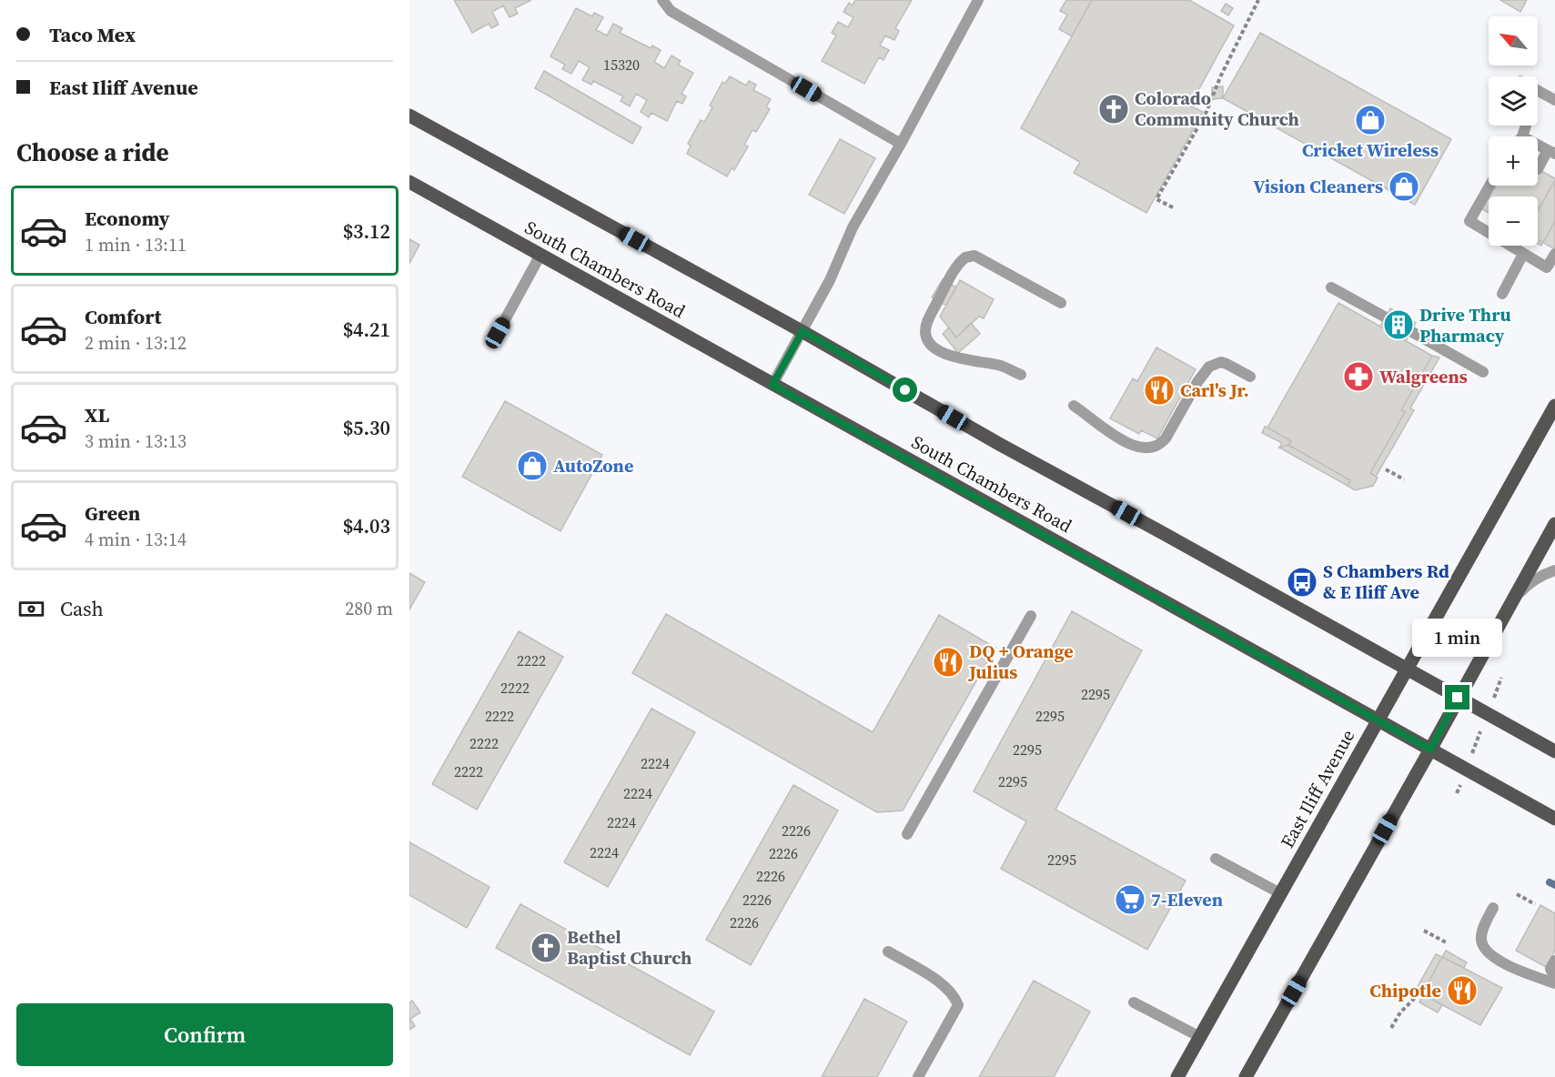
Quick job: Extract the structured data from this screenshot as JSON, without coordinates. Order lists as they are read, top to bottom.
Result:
{
  "streets": {
    "main road": ["South Chambers Road", "East Iliff Avenue"]
  },
  "crossings": [
    ["South Chambers Road", "East Iliff Avenue"]
  ],
  "places": {
    "church": ["Colorado Community Church", "Bethel Baptist Church"],
    "shop": ["Cricket Wireless", "Vision Cleaners", "AutoZone"],
    "building": ["Drive Thru Pharmacy"],
    "pharmacy": ["Walgreens"],
    "restaurant": ["Carl's Jr.", "DQ + Orange Julius", "Chipotle"],
    "bus stop": ["S Chambers Rd & E Iliff Ave"],
    "supermarket": ["7-Eleven"]
  },
  "house_numbers": [
    "15320",
    "2222",
    "2222",
    "2295",
    "2222",
    "2295",
    "2222",
    "2295",
    "2224",
    "2222",
    "2295",
    "2224",
    "2224",
    "2226",
    "2224",
    "2226",
    "2295",
    "2226",
    "2226",
    "2226"
  ],
  "north": "top left",
  "page": {
    "banner": ["Taco Mex", "East Iliff Avenue"],
    "map_buttons": ["+", "−"],
    "heading": "Choose a ride",
    "list": [
      {
        "name": "Economy",
        "note": "1 min · 13:11",
        "value": "$3.12"
      },
      {
        "name": "Comfort",
        "note": "2 min · 13:12",
        "value": "$4.21"
      },
      {
        "name": "XL",
        "note": "3 min · 13:13",
        "value": "$5.30"
      },
      {
        "name": "Green",
        "note": "4 min · 13:14",
        "value": "$4.03"
      }
    ],
    "pay": ["Cash", "280 m"],
    "bubble": "1 min",
    "buttons": "Confirm"
  }
}
